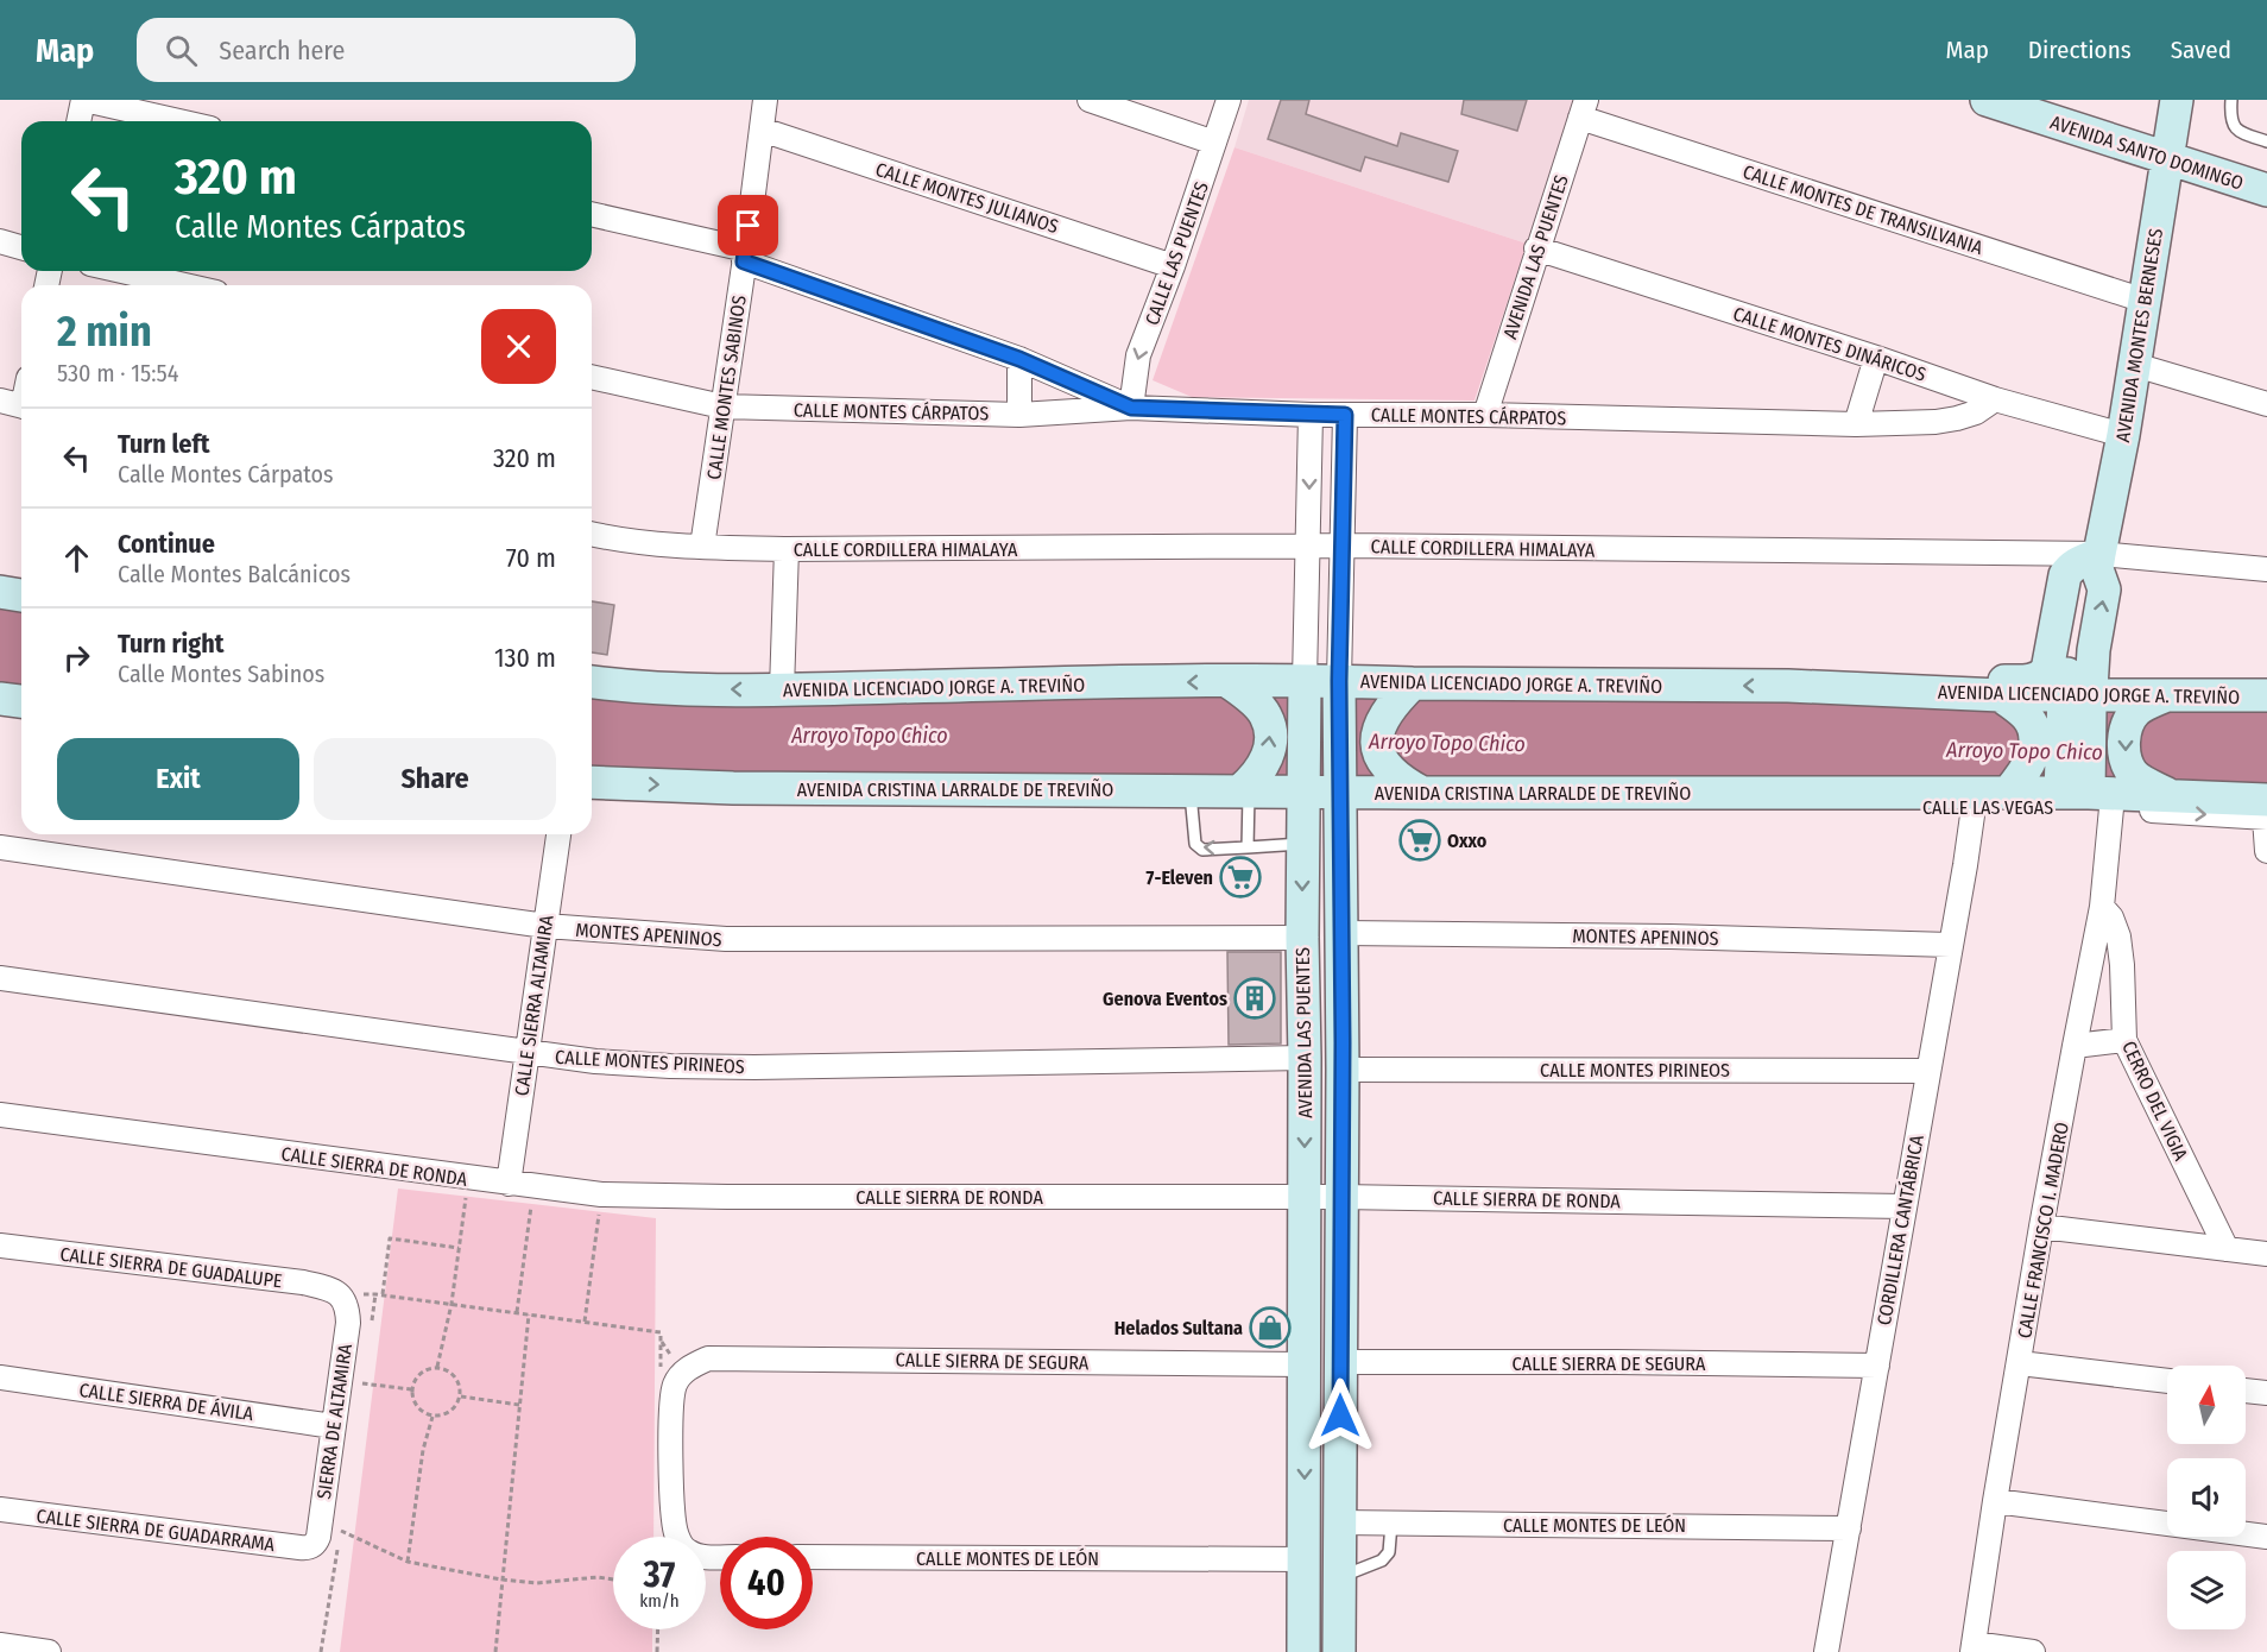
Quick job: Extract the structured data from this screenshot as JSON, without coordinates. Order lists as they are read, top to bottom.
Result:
{
  "streets": {
    "main road": [
      "AVENIDA SANTO DOMINGO",
      "AVENIDA LAS PUENTES",
      "AVENIDA MONTES BERNESES",
      "AVENIDA LICENCIADO JORGE A. TREVIÑO",
      "AVENIDA CRISTINA LARRALDE DE TREVIÑO"
    ],
    "street": [
      "CALLE MONTES JULIANOS",
      "CALLE MONTES DE TRANSILVANIA",
      "CALLE LAS PUENTES",
      "CALLE MONTES DINÁRICOS",
      "CALLE MONTES SABINOS",
      "CALLE MONTES CÁRPATOS",
      "CALLE CORDILLERA HIMALAYA",
      "CALLE LAS VEGAS",
      "MONTES APENINOS",
      "CALLE SIERRA ALTAMIRA",
      "CALLE MONTES PIRINEOS",
      "CERRO DEL VIGIA",
      "CALLE SIERRA DE RONDA",
      "CORDILLERA CANTÁBRICA",
      "CALLE FRANCISCO I. MADERO",
      "CALLE SIERRA DE GUADALUPE",
      "CALLE SIERRA DE SEGURA",
      "CALLE SIERRA DE ÁVILA",
      "SIERRA DE ALTAMIRA",
      "CALLE MONTES DE LEÓN",
      "CALLE SIERRA DE GUADARRAMA"
    ]
  },
  "crossings": [
    ["AVENIDA SANTO DOMINGO", "AVENIDA MONTES BERNESES"],
    ["CALLE MONTES JULIANOS", "CALLE LAS PUENTES"],
    ["CALLE MONTES JULIANOS", "CALLE MONTES SABINOS"],
    ["CALLE MONTES DE TRANSILVANIA", "AVENIDA LAS PUENTES"],
    ["CALLE MONTES DE TRANSILVANIA", "AVENIDA MONTES BERNESES"],
    ["CALLE LAS PUENTES", "CALLE MONTES CÁRPATOS"],
    ["AVENIDA LAS PUENTES", "CALLE MONTES DINÁRICOS"],
    ["AVENIDA LAS PUENTES", "CALLE MONTES CÁRPATOS"],
    ["AVENIDA LAS PUENTES", "CALLE CORDILLERA HIMALAYA"],
    ["AVENIDA LAS PUENTES", "AVENIDA LICENCIADO JORGE A. TREVIÑO"],
    ["AVENIDA LAS PUENTES", "AVENIDA CRISTINA LARRALDE DE TREVIÑO"],
    ["AVENIDA LAS PUENTES", "MONTES APENINOS"],
    ["AVENIDA LAS PUENTES", "CALLE MONTES PIRINEOS"],
    ["AVENIDA LAS PUENTES", "CALLE SIERRA DE RONDA"],
    ["AVENIDA LAS PUENTES", "CALLE SIERRA DE SEGURA"],
    ["AVENIDA LAS PUENTES", "CALLE MONTES DE LEÓN"],
    ["AVENIDA MONTES BERNESES", "CALLE MONTES DINÁRICOS"],
    ["AVENIDA MONTES BERNESES", "CALLE CORDILLERA HIMALAYA"],
    ["AVENIDA MONTES BERNESES", "AVENIDA LICENCIADO JORGE A. TREVIÑO"],
    ["AVENIDA MONTES BERNESES", "AVENIDA CRISTINA LARRALDE DE TREVIÑO"],
    ["AVENIDA MONTES BERNESES", "CALLE LAS VEGAS"],
    ["AVENIDA MONTES BERNESES", "CALLE FRANCISCO I. MADERO"],
    ["CALLE MONTES DINÁRICOS", "CALLE MONTES CÁRPATOS"],
    ["CALLE MONTES SABINOS", "CALLE MONTES CÁRPATOS"],
    ["CALLE MONTES SABINOS", "CALLE CORDILLERA HIMALAYA"],
    ["AVENIDA CRISTINA LARRALDE DE TREVIÑO", "CALLE LAS VEGAS"],
    ["AVENIDA CRISTINA LARRALDE DE TREVIÑO", "CALLE FRANCISCO I. MADERO"],
    ["CALLE LAS VEGAS", "CORDILLERA CANTÁBRICA"],
    ["CALLE LAS VEGAS", "CALLE FRANCISCO I. MADERO"],
    ["MONTES APENINOS", "CALLE SIERRA ALTAMIRA"],
    ["MONTES APENINOS", "CORDILLERA CANTÁBRICA"],
    ["CALLE SIERRA ALTAMIRA", "CALLE MONTES PIRINEOS"],
    ["CALLE SIERRA ALTAMIRA", "CALLE SIERRA DE RONDA"],
    ["CALLE MONTES PIRINEOS", "CORDILLERA CANTÁBRICA"],
    ["CERRO DEL VIGIA", "CALLE FRANCISCO I. MADERO"],
    ["CALLE SIERRA DE RONDA", "CORDILLERA CANTÁBRICA"],
    ["CORDILLERA CANTÁBRICA", "CALLE SIERRA DE SEGURA"],
    ["CORDILLERA CANTÁBRICA", "CALLE MONTES DE LEÓN"],
    ["CALLE SIERRA DE GUADALUPE", "SIERRA DE ALTAMIRA"],
    ["CALLE SIERRA DE ÁVILA", "SIERRA DE ALTAMIRA"],
    ["SIERRA DE ALTAMIRA", "CALLE SIERRA DE GUADARRAMA"]
  ],
  "one_way": ["CALLE LAS PUENTES", "AVENIDA LICENCIADO JORGE A. TREVIÑO", "AVENIDA CRISTINA LARRALDE DE TREVIÑO"],
  "water": ["Arroyo Topo Chico"],
  "places": {
    "supermarket": ["Oxxo", "7-Eleven"],
    "building": ["Genova Eventos"],
    "shop": ["Helados Sultana"]
  },
  "north": "top",
  "page": {
    "header": "Map",
    "search": "Search here",
    "nav": ["Map", "Directions", "Saved"],
    "turn": ["320 m", "Calle Montes Cárpatos"],
    "heading": ["2 min", "530 m · 15:54"],
    "list": [
      {
        "name": "Turn left",
        "note": "Calle Montes Cárpatos",
        "value": "320 m"
      },
      {
        "name": "Continue",
        "note": "Calle Montes Balcánicos",
        "value": "70 m"
      },
      {
        "name": "Turn right",
        "note": "Calle Montes Sabinos",
        "value": "130 m"
      }
    ],
    "buttons": ["Exit", "Share"],
    "speed": "37 km/h",
    "limit": "40"
  }
}
